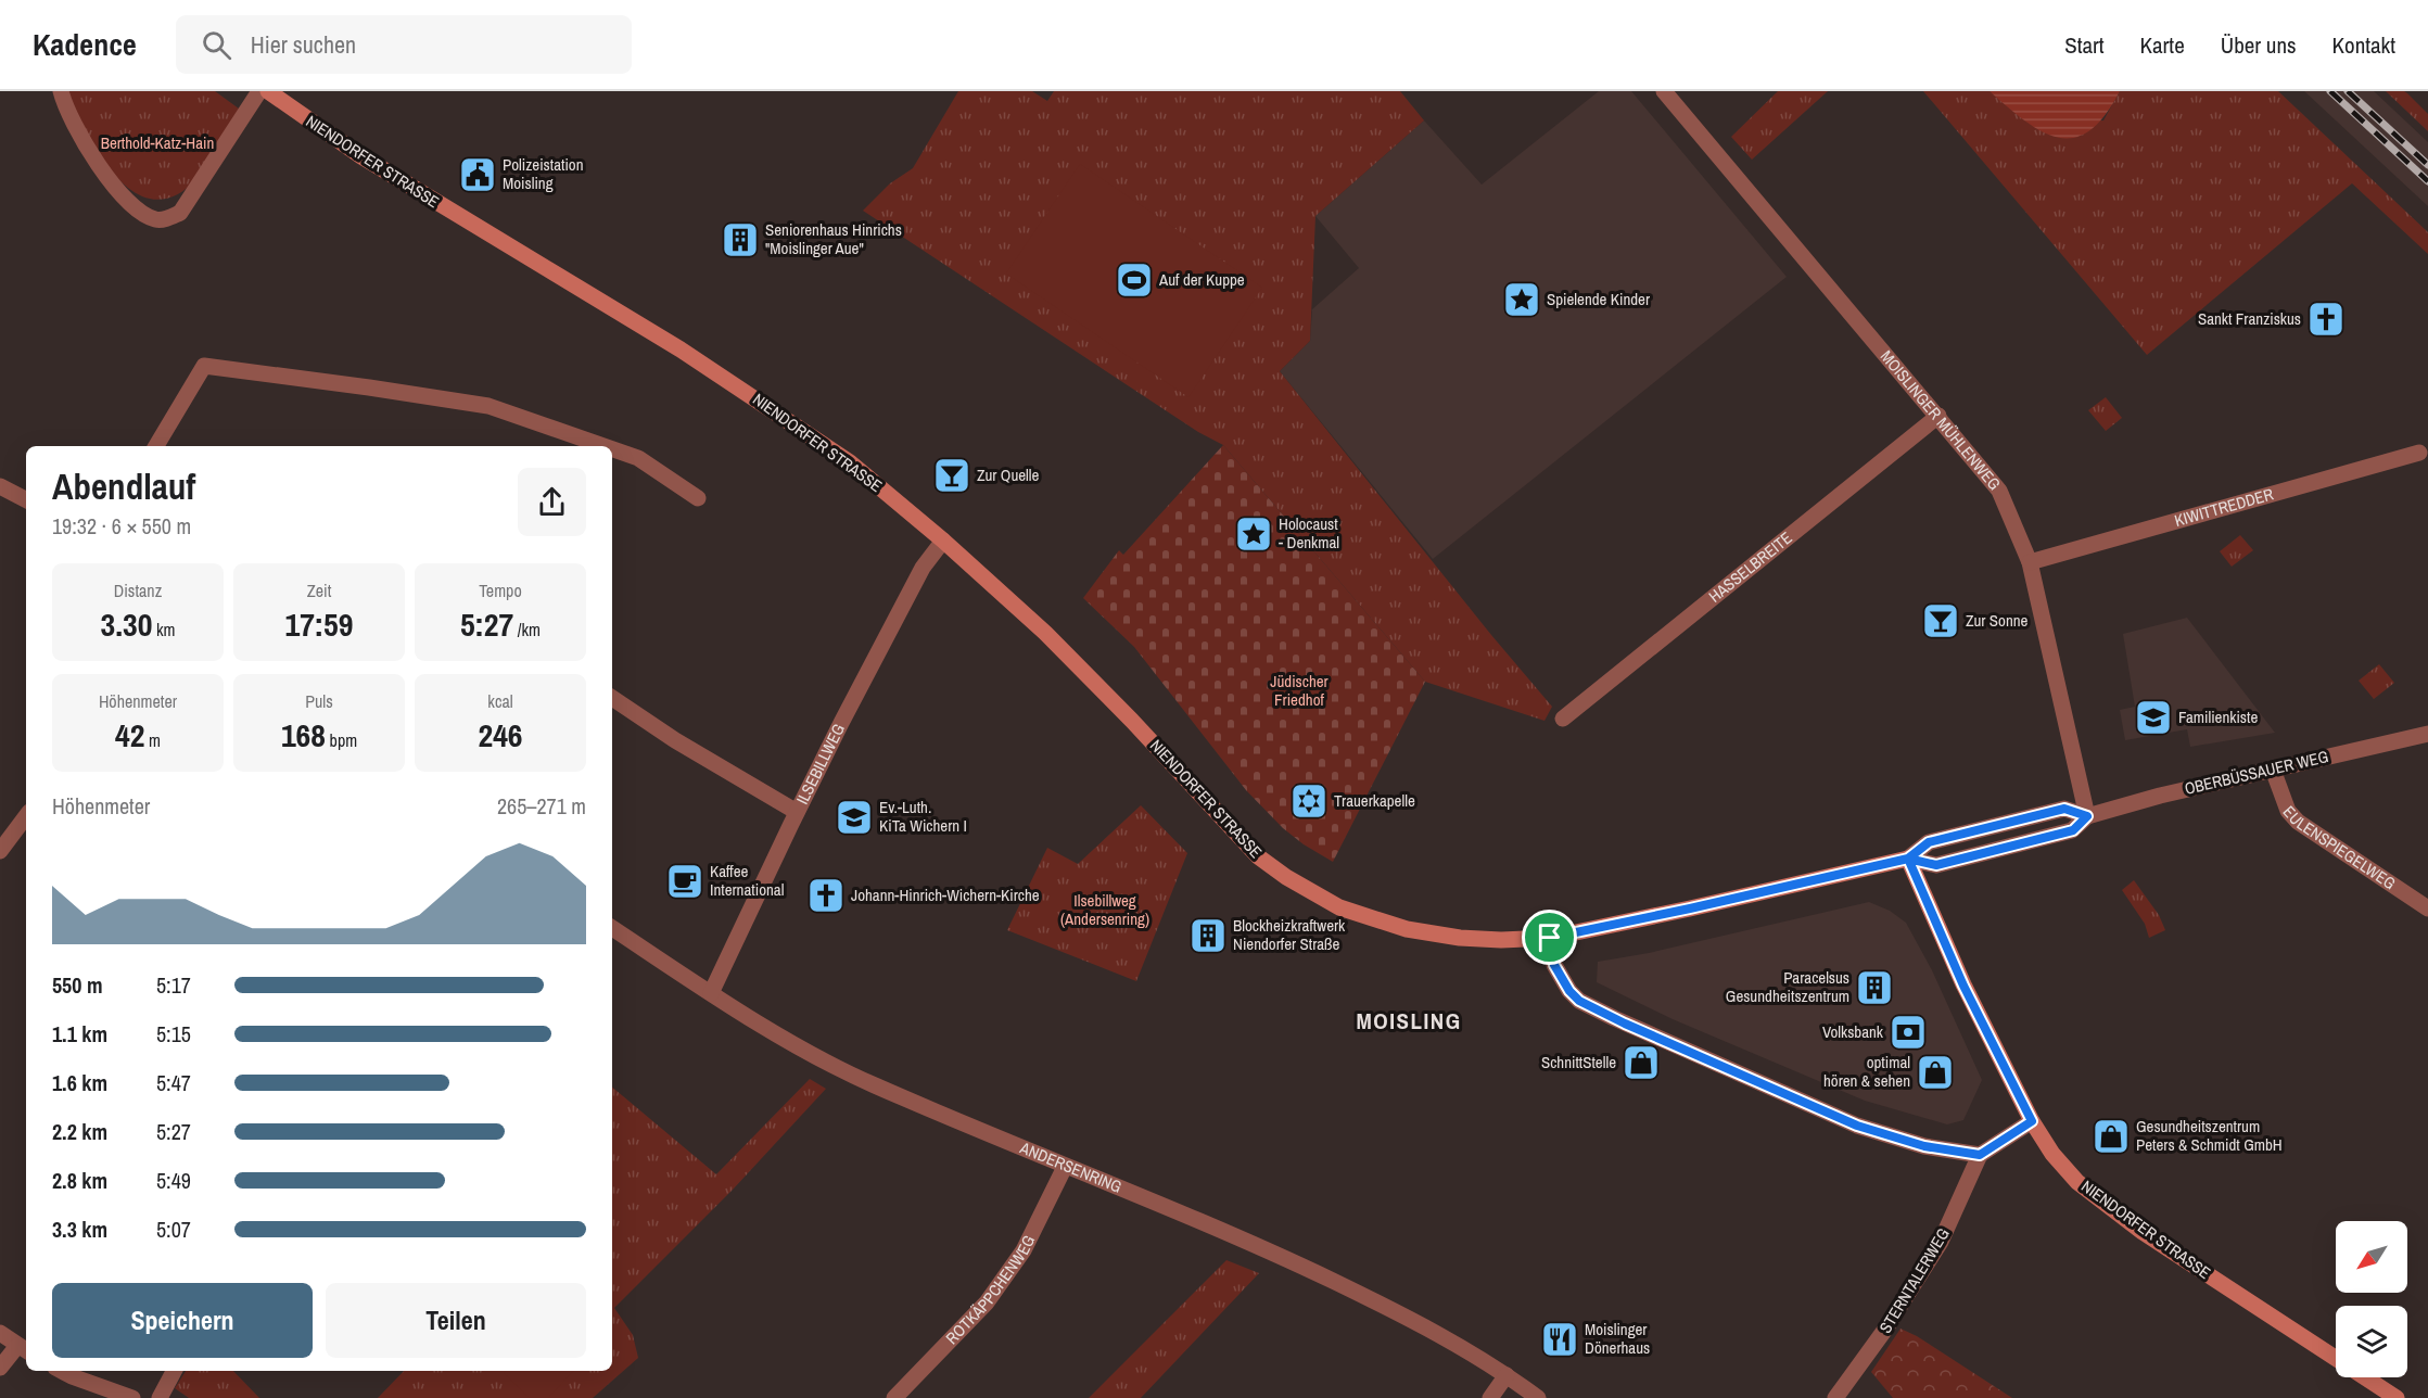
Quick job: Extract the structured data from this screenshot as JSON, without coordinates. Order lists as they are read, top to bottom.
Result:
{
  "streets": {
    "main road": ["NIENDORFER STRASSE", "OBERBÜSSAUER WEG"],
    "street": [
      "MOISLINGER MÜHLENWEG",
      "KIWITTREDDER",
      "HASSELBREITE",
      "ILSEBILLWEG",
      "EULENSPIEGELWEG",
      "ANDERSENRING",
      "STERNTALERWEG",
      "ROTKÄPPCHENWEG"
    ]
  },
  "crossings": [
    ["NIENDORFER STRASSE", "ILSEBILLWEG"],
    ["NIENDORFER STRASSE", "OBERBÜSSAUER WEG"],
    ["MOISLINGER MÜHLENWEG", "KIWITTREDDER"],
    ["MOISLINGER MÜHLENWEG", "HASSELBREITE"],
    ["MOISLINGER MÜHLENWEG", "OBERBÜSSAUER WEG"],
    ["ILSEBILLWEG", "ANDERSENRING"],
    ["OBERBÜSSAUER WEG", "EULENSPIEGELWEG"],
    ["ANDERSENRING", "ROTKÄPPCHENWEG"]
  ],
  "districts": ["MOISLING"],
  "parks": ["Berthold-Katz-Hain", "Jüdischer Friedhof", "Ilsebillweg (Andersenring)"],
  "places": {
    "public building": ["Polizeistation Moisling"],
    "building": ["Seniorenhaus Hinrichs \"Moislinger Aue\"", "Blockheizkraftwerk Niendorfer Straße", "Paracelsus Gesundheitszentrum"],
    "sports": ["Auf der Kuppe"],
    "place": ["Spielende Kinder", "Holocaust - Denkmal"],
    "church": ["Sankt Franziskus", "Johann-Hinrich-Wichern-Kirche"],
    "bar": ["Zur Quelle", "Zur Sonne"],
    "school or university": ["Familienkiste", "Ev.-Luth. KiTa Wichern I"],
    "synagogue": ["Trauerkapelle"],
    "cafe": ["Kaffee International"],
    "bank": ["Volksbank"],
    "shop": ["SchnittStelle", "optimal hören & sehen", "Gesundheitszentrum Peters & Schmidt GmbH"],
    "restaurant": ["Moislinger Dönerhaus"]
  },
  "north": "bottom left",
  "page": {
    "header": "Kadence",
    "search": "Hier suchen",
    "nav": [
      "Start",
      "Karte",
      "Über uns",
      "Kontakt"
    ],
    "heading": ["Abendlauf", "19:32 · 6 × 550 m"],
    "stats": [
      ["Distanz", "3.30 km"],
      ["Zeit", "17:59"],
      ["Tempo", "5:27 /km"],
      ["Höhenmeter", "42 m"],
      ["Puls", "168 bpm"],
      ["kcal", "246"]
    ],
    "chart": ["Höhenmeter", "265–271 m"],
    "list": [
      {
        "name": "550 m",
        "note": "5:17"
      },
      {
        "name": "1.1 km",
        "note": "5:15"
      },
      {
        "name": "1.6 km",
        "note": "5:47"
      },
      {
        "name": "2.2 km",
        "note": "5:27"
      },
      {
        "name": "2.8 km",
        "note": "5:49"
      },
      {
        "name": "3.3 km",
        "note": "5:07"
      }
    ],
    "buttons": ["Speichern", "Teilen"]
  }
}
